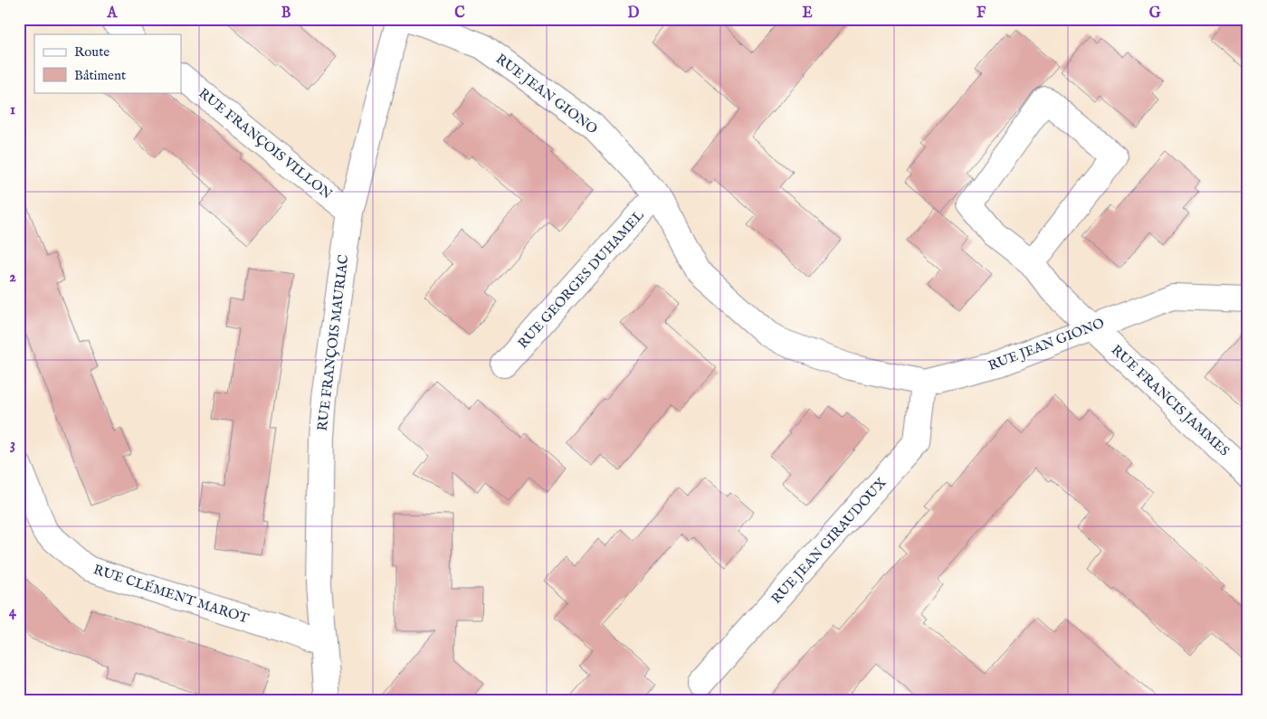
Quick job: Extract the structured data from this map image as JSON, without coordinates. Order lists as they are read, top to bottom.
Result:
{
  "streets": {
    "street": [
      "RUE JEAN GIONO",
      "RUE FRANÇOIS VILLON",
      "RUE GEORGES DUHAMEL",
      "RUE FRANÇOIS MAURIAC",
      "RUE FRANCIS JAMMES",
      "RUE JEAN GIRAUDOUX",
      "RUE CLÉMENT MAROT"
    ]
  },
  "crossings": [
    ["RUE JEAN GIONO", "RUE GEORGES DUHAMEL"],
    ["RUE JEAN GIONO", "RUE FRANCIS JAMMES"],
    ["RUE JEAN GIONO", "RUE JEAN GIRAUDOUX"],
    ["RUE FRANÇOIS VILLON", "RUE FRANÇOIS MAURIAC"],
    ["RUE FRANÇOIS MAURIAC", "RUE CLÉMENT MAROT"]
  ],
  "legend": ["Route", "Bâtiment"],
  "grid": {
    "columns": [
      "A",
      "B",
      "C",
      "D",
      "E",
      "F",
      "G"
    ],
    "rows": [
      "1",
      "2",
      "3",
      "4"
    ]
  }
}
